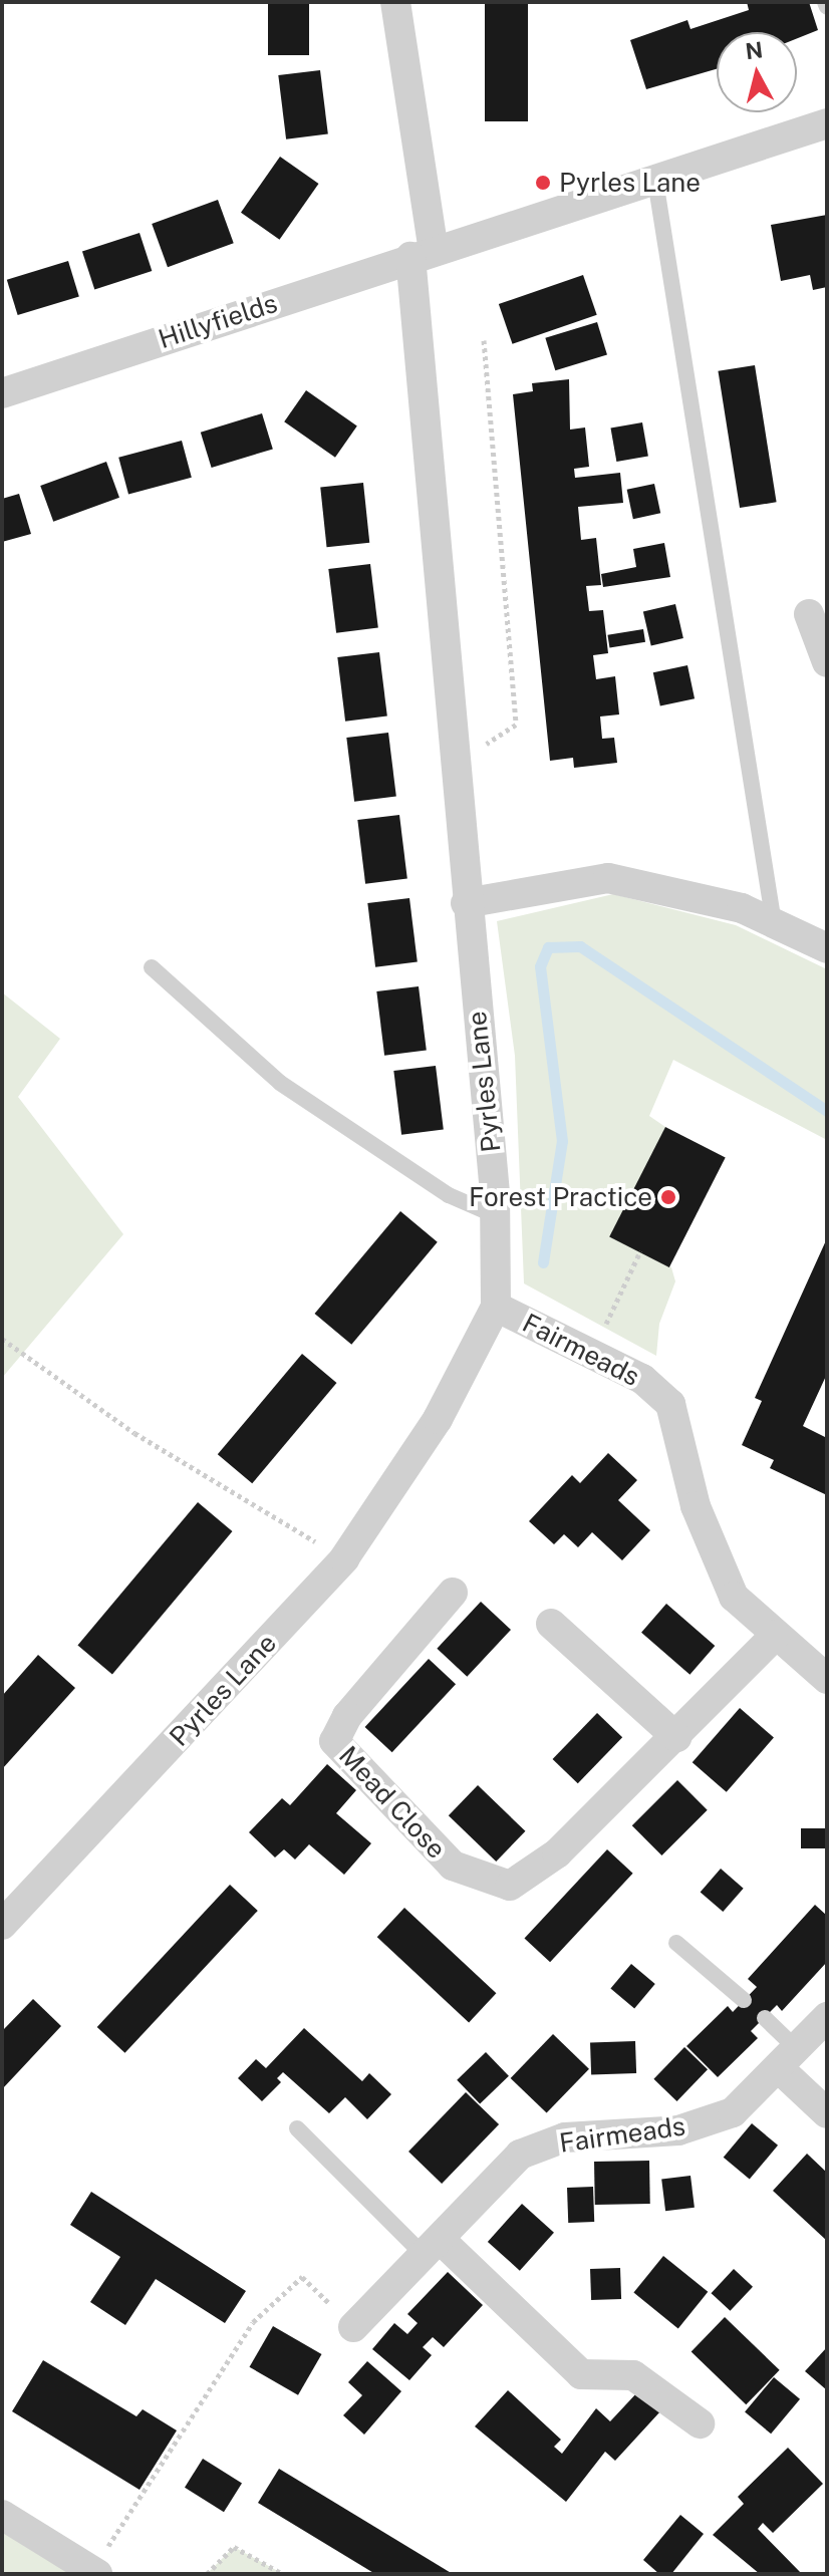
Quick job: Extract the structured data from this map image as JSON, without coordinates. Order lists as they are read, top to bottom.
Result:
{
  "streets": {
    "street": [
      "Hillyfields",
      "Pyrles Lane",
      "Fairmeads",
      "Mead Close"
    ]
  },
  "crossings": [
    ["Hillyfields", "Pyrles Lane"],
    ["Pyrles Lane", "Fairmeads"],
    ["Fairmeads", "Mead Close"]
  ],
  "places": ["Pyrles Lane", "Forest Practice"],
  "north": "top"
}
